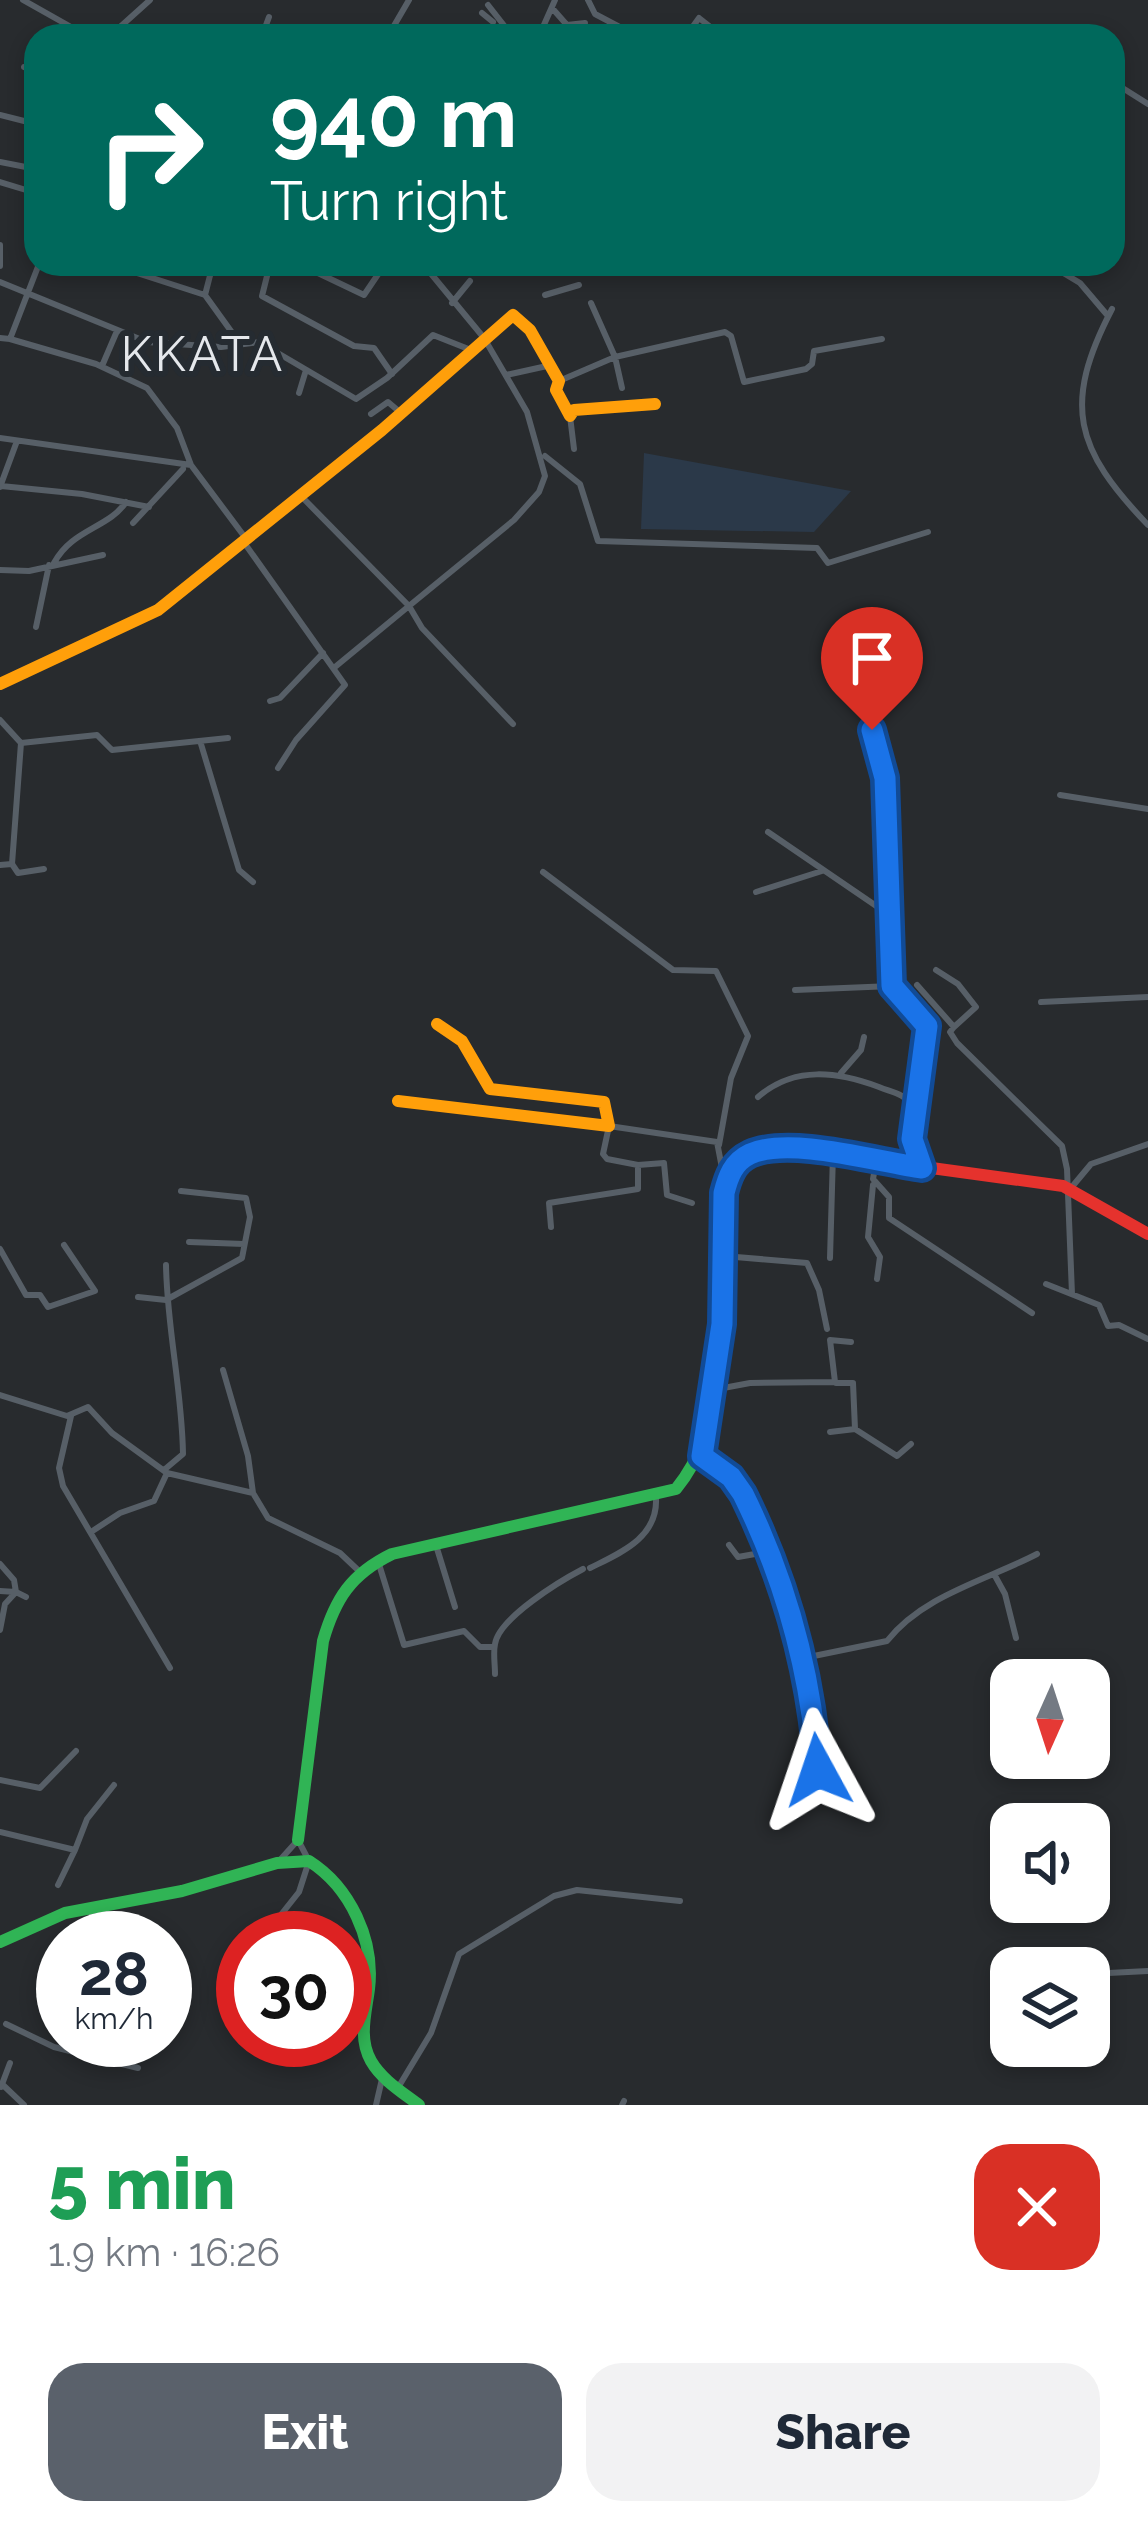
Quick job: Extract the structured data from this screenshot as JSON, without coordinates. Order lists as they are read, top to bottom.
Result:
{
  "districts": ["KKATA"],
  "north": "bottom",
  "page": {
    "turn": ["940 m", "Turn right"],
    "speed": "28 km/h",
    "limit": "30",
    "heading": ["5 min", "1.9 km · 16:26"],
    "buttons": ["Exit", "Share"]
  }
}
